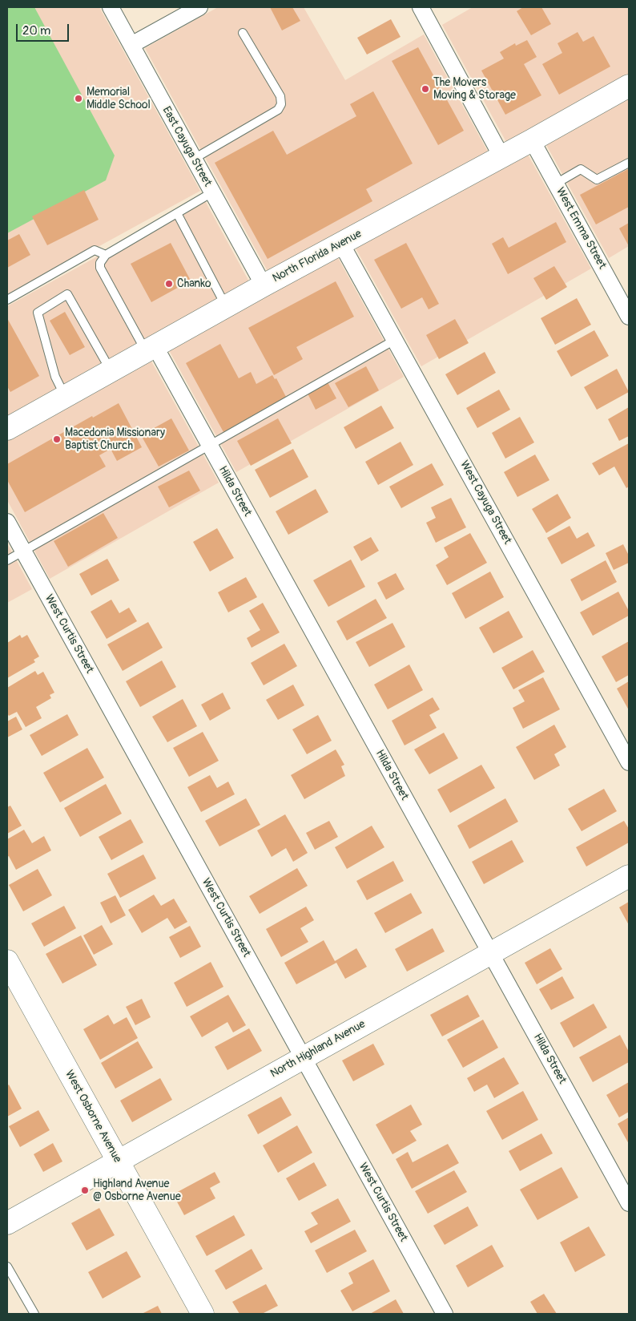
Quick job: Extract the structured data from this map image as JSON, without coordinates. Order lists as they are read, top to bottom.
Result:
{
  "streets": {
    "main road": ["North Florida Avenue", "North Highland Avenue", "West Osborne Avenue"],
    "street": [
      "East Cayuga Street",
      "West Emma Street",
      "Hilda Street",
      "West Cayuga Street",
      "West Curtis Street"
    ]
  },
  "crossings": [
    ["East Cayuga Street", "North Florida Avenue"],
    ["West Emma Street", "North Florida Avenue"],
    ["North Florida Avenue", "Hilda Street"],
    ["North Florida Avenue", "West Cayuga Street"],
    ["Hilda Street", "North Highland Avenue"],
    ["West Curtis Street", "North Highland Avenue"],
    ["North Highland Avenue", "West Osborne Avenue"]
  ],
  "places": [
    "The Movers Moving & Storage",
    "Memorial Middle School",
    "Chanko",
    "Macedonia Missionary Baptist Church",
    "Highland Avenue @ Osborne Avenue"
  ],
  "scale_bar": "20 m"
}
